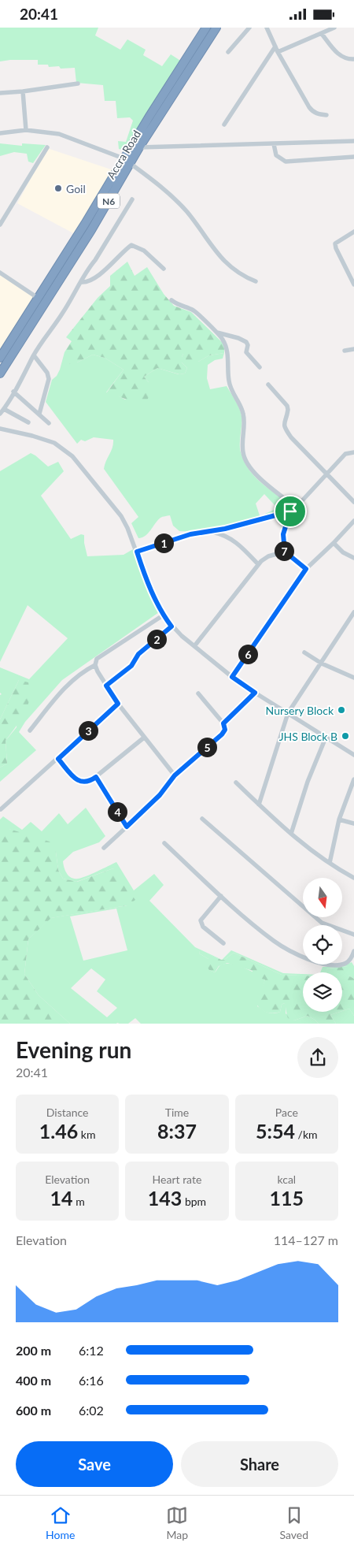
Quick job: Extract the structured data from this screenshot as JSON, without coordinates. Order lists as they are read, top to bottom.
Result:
{
  "streets": {
    "highway": ["Accra Road", "N6"]
  },
  "places": ["Goil", "Nursery Block", "JHS Block B"],
  "north": "bottom",
  "page": {
    "status": "20:41",
    "pins": [
      "1",
      "7",
      "2",
      "6",
      "3",
      "5",
      "4"
    ],
    "heading": ["Evening run", "20:41"],
    "stats": [
      ["Distance", "1.46 km"],
      ["Time", "8:37"],
      ["Pace", "5:54 /km"],
      ["Elevation", "14 m"],
      ["Heart rate", "143 bpm"],
      ["kcal", "115"]
    ],
    "chart": ["Elevation", "114–127 m"],
    "list": [
      {
        "name": "200 m",
        "note": "6:12"
      },
      {
        "name": "400 m",
        "note": "6:16"
      },
      {
        "name": "600 m",
        "note": "6:02"
      }
    ],
    "buttons": ["Save", "Share"],
    "tabs": ["Home", "Map", "Saved"]
  }
}
